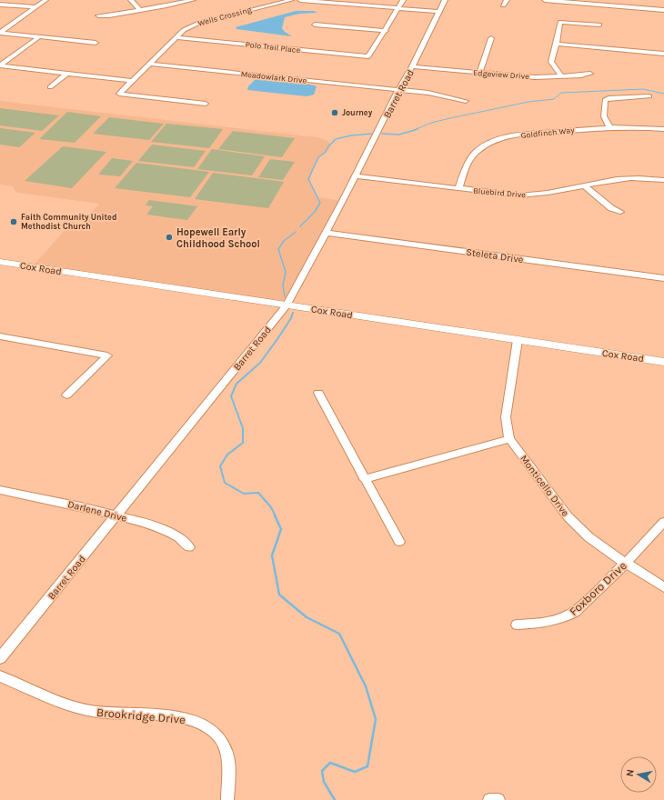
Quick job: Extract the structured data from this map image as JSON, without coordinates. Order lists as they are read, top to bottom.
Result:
{
  "streets": {
    "main road": ["Cox Road"],
    "street": [
      "Wells Crossing",
      "Polo Trail Place",
      "Edgeview Drive",
      "Meadowlark Drive",
      "Barret Road",
      "Goldfinch Way",
      "Bluebird Drive",
      "Steleta Drive",
      "Monticello Drive",
      "Darlene Drive",
      "Foxboro Drive",
      "Brookridge Drive"
    ]
  },
  "crossings": [
    ["Wells Crossing", "Polo Trail Place"],
    ["Wells Crossing", "Meadowlark Drive"],
    ["Edgeview Drive", "Barret Road"],
    ["Meadowlark Drive", "Barret Road"],
    ["Barret Road", "Bluebird Drive"],
    ["Barret Road", "Steleta Drive"],
    ["Barret Road", "Cox Road"],
    ["Barret Road", "Darlene Drive"],
    ["Goldfinch Way", "Bluebird Drive"],
    ["Cox Road", "Monticello Drive"],
    ["Monticello Drive", "Foxboro Drive"]
  ],
  "places": ["Journey", "Faith Community United Methodist Church", "Hopewell Early Childhood School"],
  "north": "left"
}
